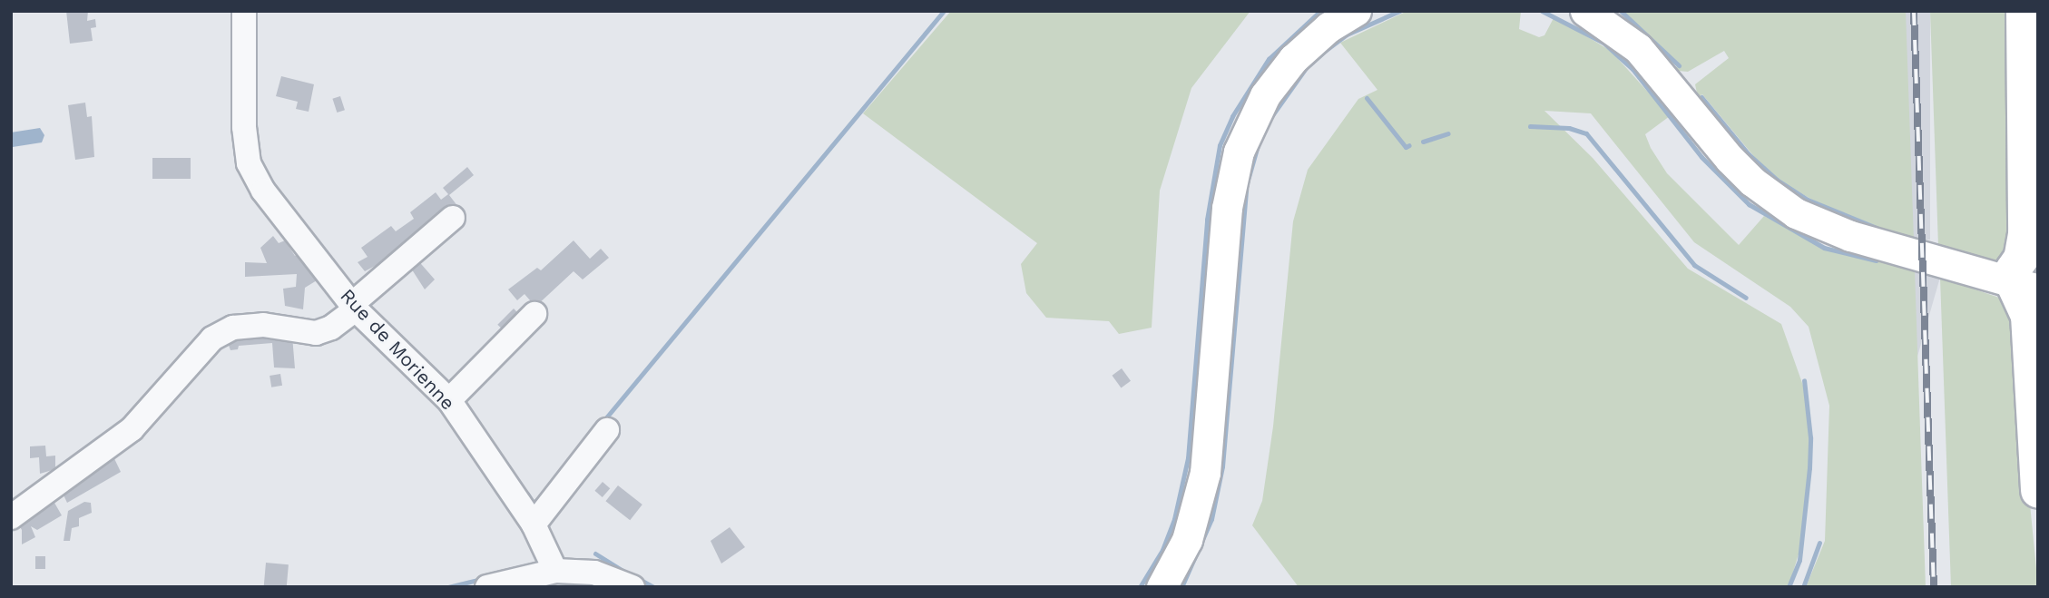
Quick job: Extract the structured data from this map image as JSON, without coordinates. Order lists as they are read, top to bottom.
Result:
{
  "streets": {
    "street": ["Rue de Morienne"]
  }
}
